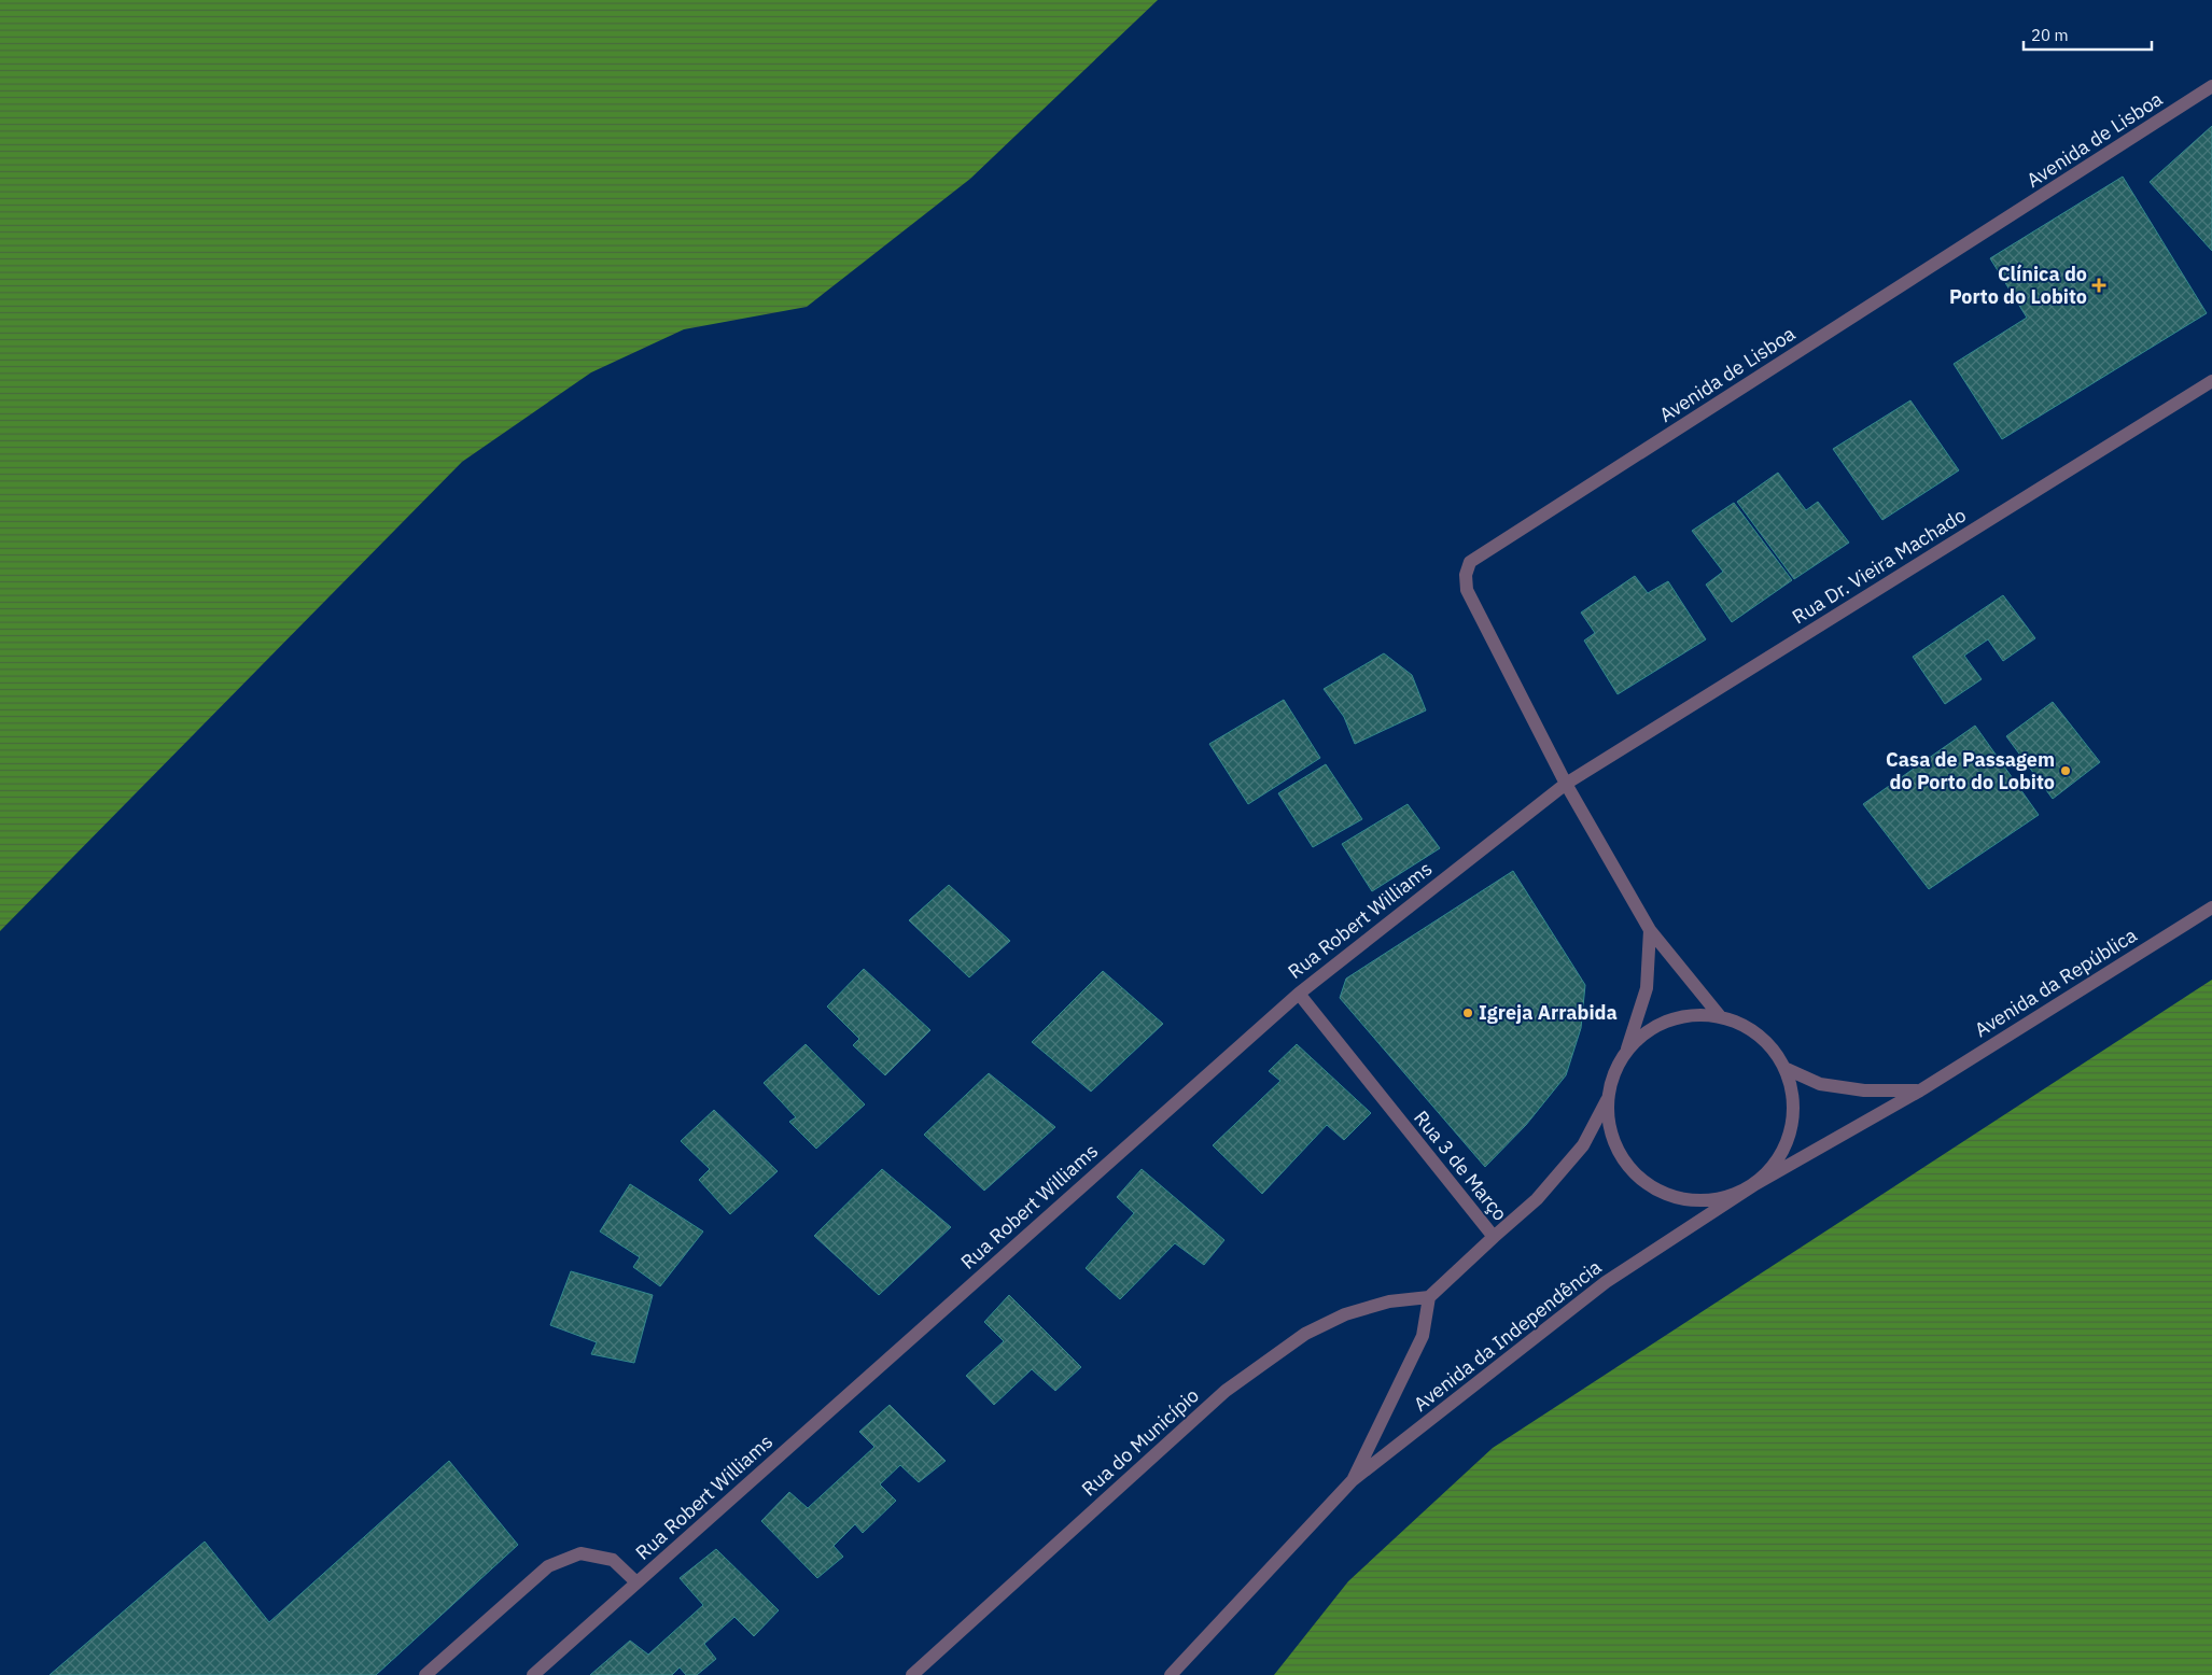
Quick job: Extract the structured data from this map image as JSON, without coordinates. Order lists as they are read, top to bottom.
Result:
{
  "streets": {
    "street": [
      "Avenida de Lisboa",
      "Rua Dr. Vieira Machado",
      "Rua Robert Williams",
      "Avenida da República",
      "Rua 3 de Março",
      "Avenida da Independência",
      "Rua do Município"
    ]
  },
  "crossings": [
    ["Avenida de Lisboa", "Rua Dr. Vieira Machado"],
    ["Avenida de Lisboa", "Rua Robert Williams"],
    ["Rua Dr. Vieira Machado", "Rua Robert Williams"],
    ["Rua Robert Williams", "Rua 3 de Março"],
    ["Avenida da República", "Avenida da Independência"],
    ["Rua 3 de Março", "Rua do Município"]
  ],
  "places": {
    "health": ["Clínica do Porto do Lobito"],
    "other": ["Casa de Passagem do Porto do Lobito", "Igreja Arrabida"]
  },
  "scale_bar": "20 m"
}
